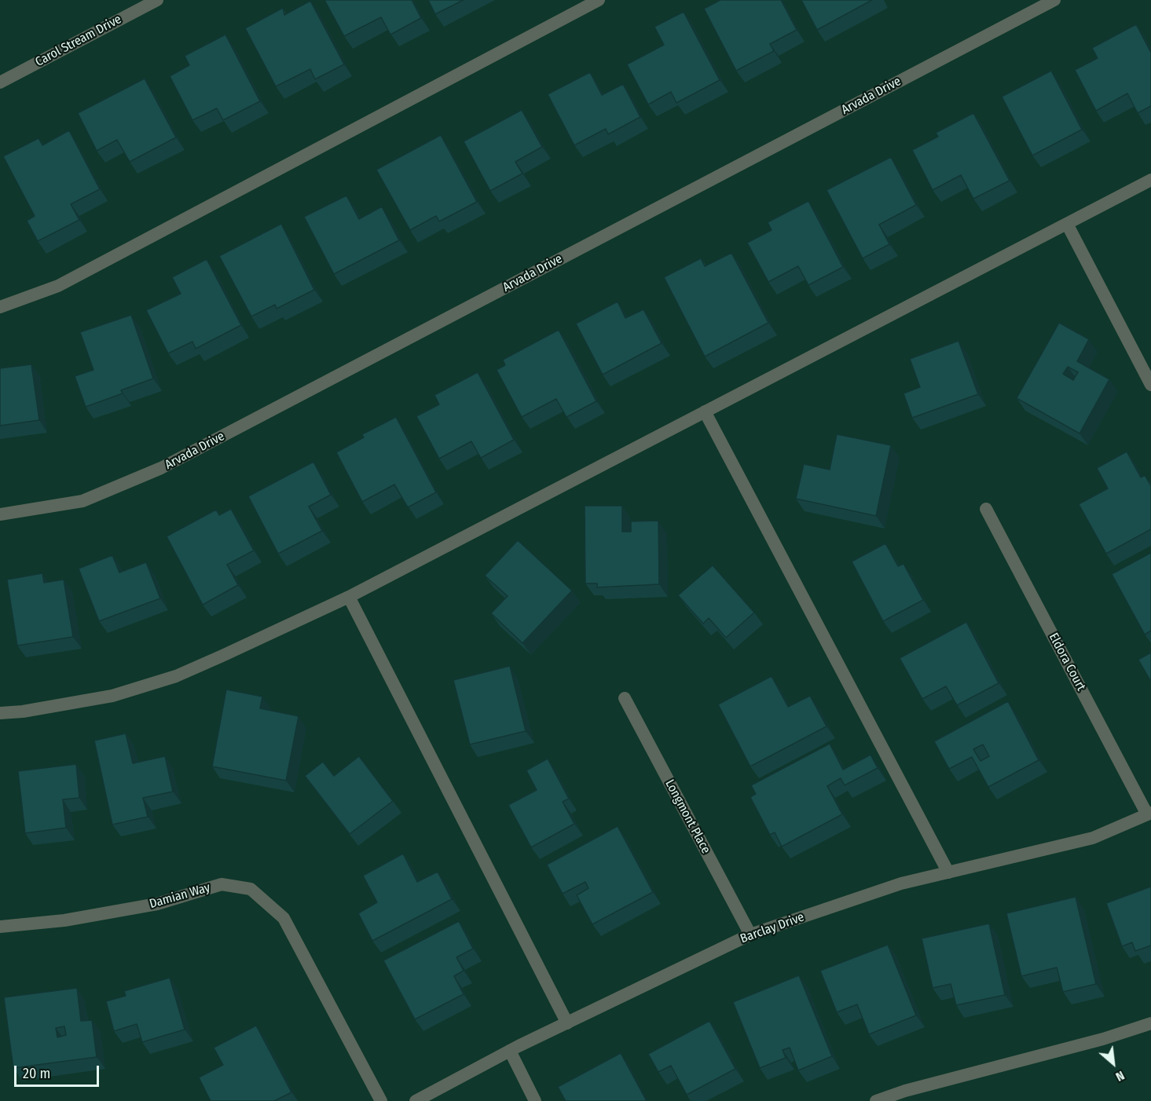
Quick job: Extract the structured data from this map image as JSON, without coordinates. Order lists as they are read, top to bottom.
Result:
{
  "streets": {
    "street": [
      "Carol Stream Drive",
      "Arvada Drive",
      "Eldora Court",
      "Longmont Place",
      "Damian Way",
      "Barclay Drive"
    ]
  },
  "crossings": [
    ["Eldora Court", "Barclay Drive"],
    ["Longmont Place", "Barclay Drive"]
  ],
  "scale_bar": "20 m",
  "north": "bottom right"
}
